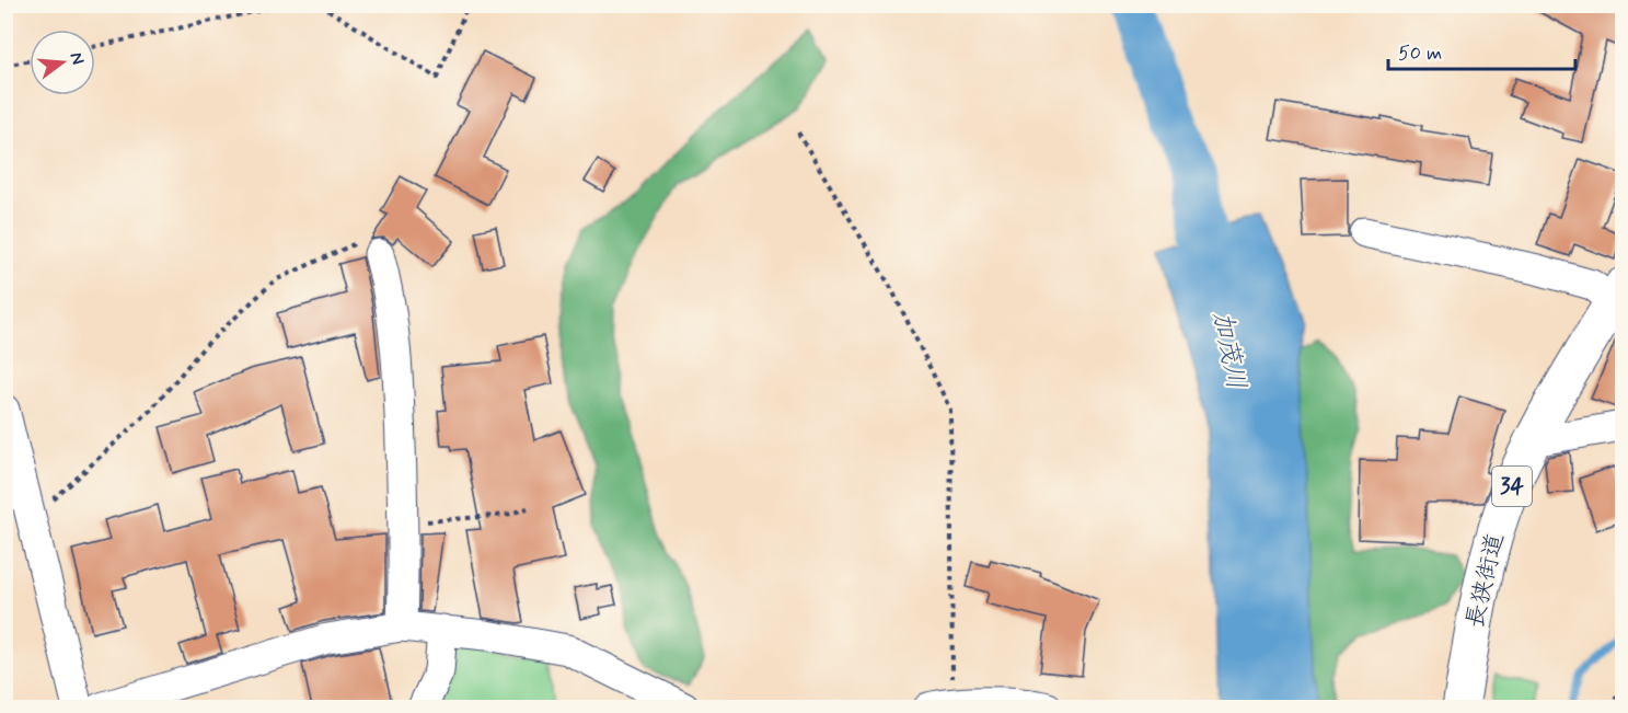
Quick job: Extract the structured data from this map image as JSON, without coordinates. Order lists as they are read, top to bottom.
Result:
{
  "streets": {
    "main road": ["34", "長狭街道"]
  },
  "water": ["加茂川"],
  "scale_bar": "50 m",
  "north": "right"
}
